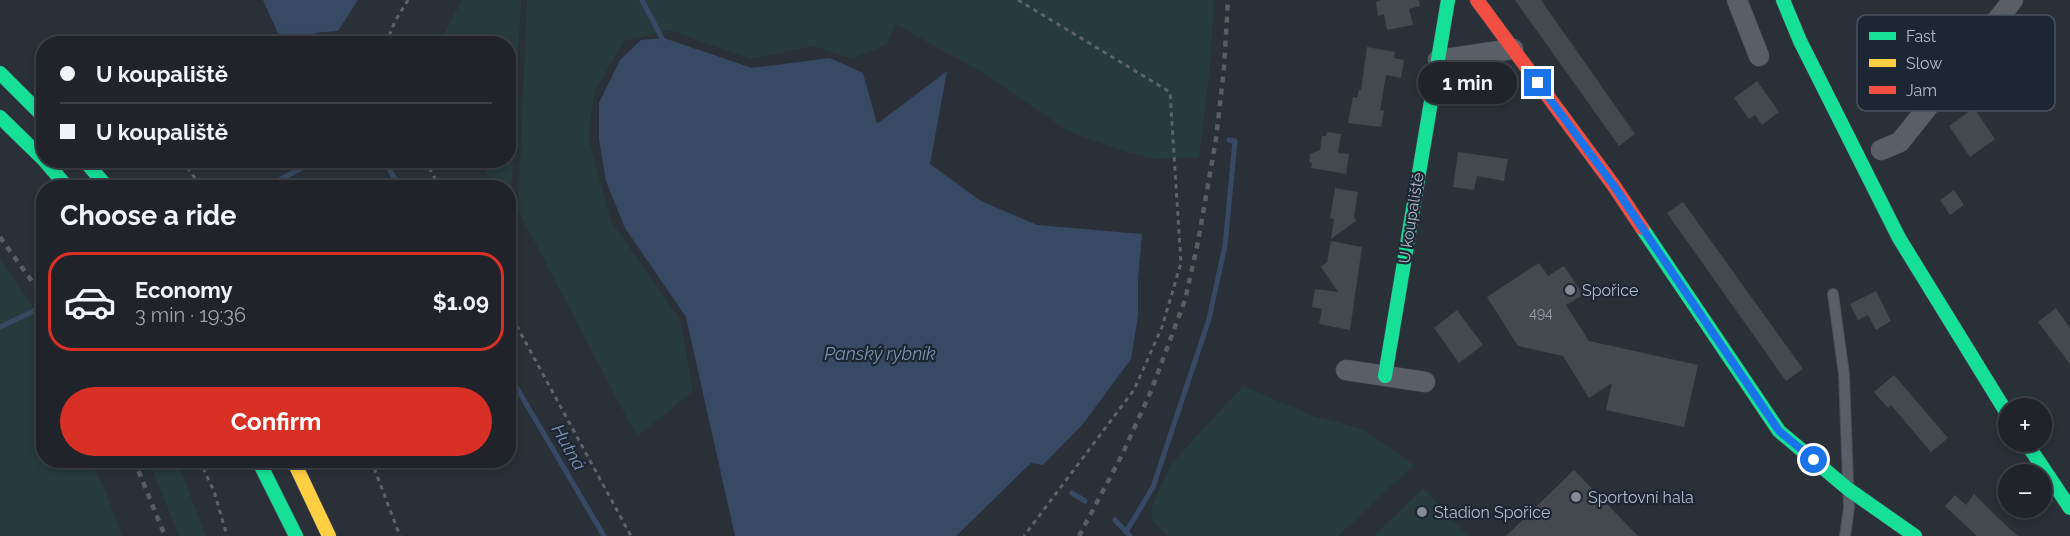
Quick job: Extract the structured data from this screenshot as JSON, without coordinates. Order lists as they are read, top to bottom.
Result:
{
  "streets": {
    "main road": ["U koupaliště"]
  },
  "water": ["Panský rybník", "Hutná"],
  "places": ["Spořice", "Sportovní hala", "Stadion Spořice"],
  "house_numbers": ["494"],
  "legend": ["Fast", "Slow", "Jam"],
  "page": {
    "banner": ["U koupaliště", "U koupaliště"],
    "bubble": "1 min",
    "heading": "Choose a ride",
    "list": [
      {
        "name": "Economy",
        "note": "3 min · 19:36",
        "value": "$1.09"
      }
    ],
    "buttons": "Confirm",
    "map_buttons": ["+", "−"]
  }
}
